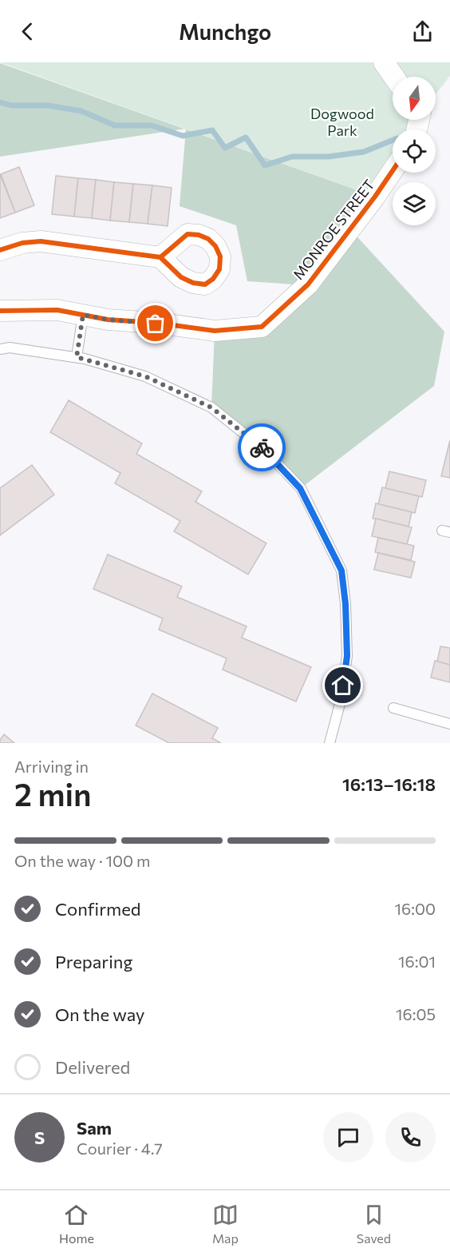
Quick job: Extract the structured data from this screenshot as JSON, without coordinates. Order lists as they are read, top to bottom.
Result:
{
  "streets": {
    "street": ["MONROE STREET"]
  },
  "parks": ["Dogwood Park"],
  "north": "bottom",
  "page": {
    "header": "Munchgo",
    "heading": ["2 min", "Arriving in", "16:13–16:18"],
    "panel": ["Sam", "Courier · 4.7"],
    "bar": "On the way · 100 m",
    "list": [
      ["Confirmed", "16:00"],
      ["Preparing", "16:01"],
      ["On the way", "16:05"],
      "Delivered"
    ],
    "round": "S",
    "tabs": ["Home", "Map", "Saved"]
  }
}
